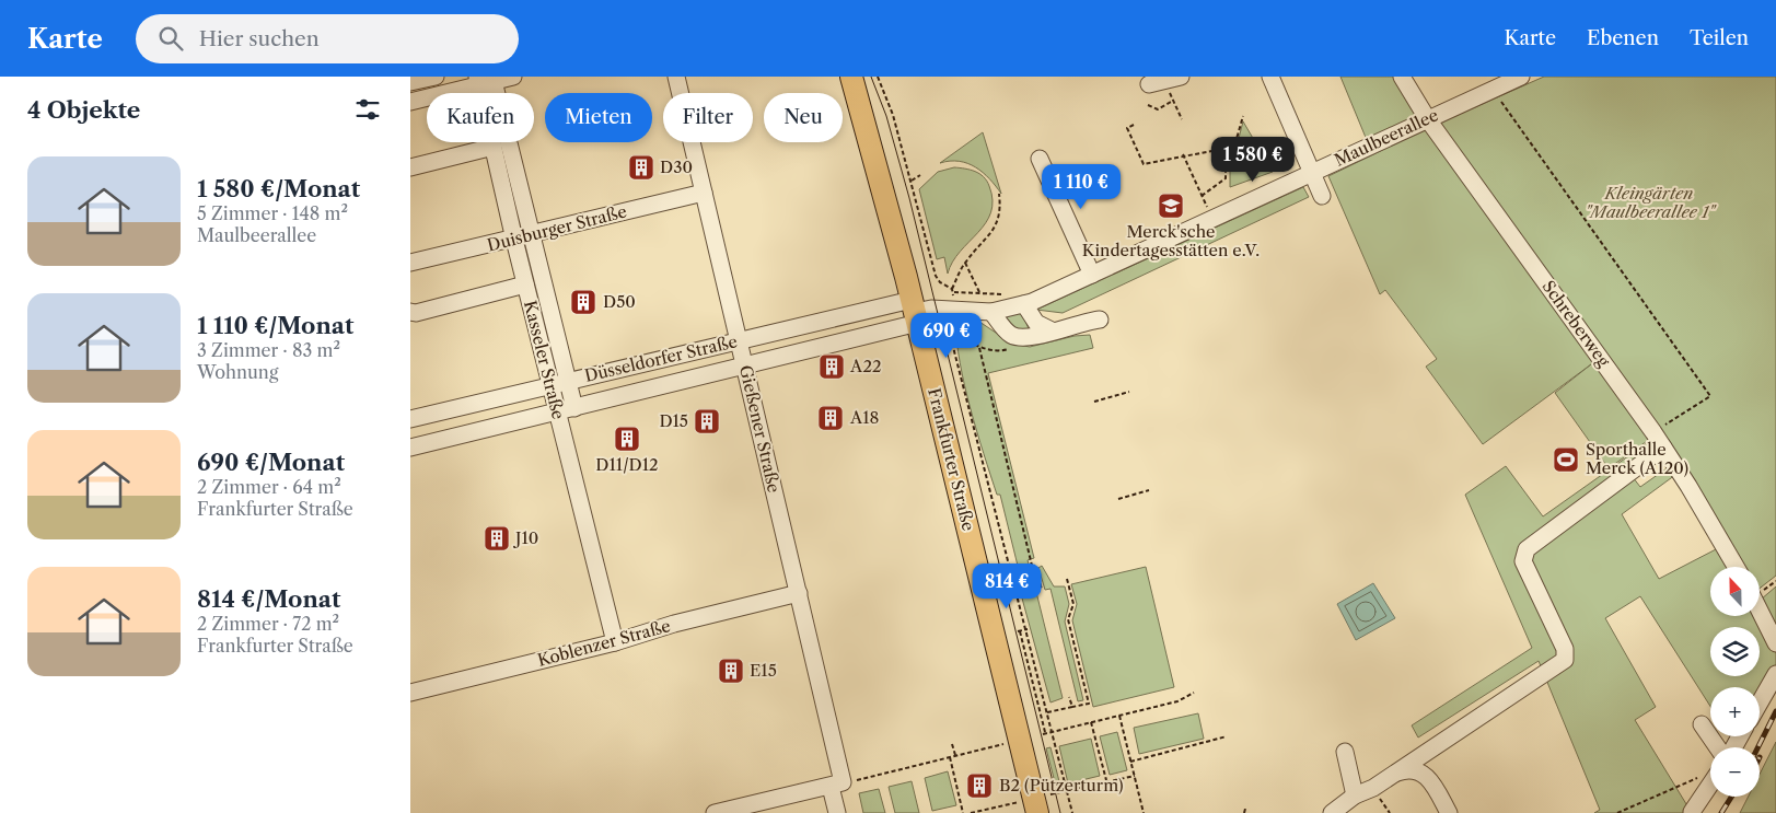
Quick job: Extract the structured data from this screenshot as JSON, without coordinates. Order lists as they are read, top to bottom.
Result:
{
  "streets": {
    "main road": ["Frankfurter Straße"],
    "street": [
      "Maulbeerallee",
      "Duisburger Straße",
      "Schreberweg",
      "Düsseldorfer Straße",
      "Kasseler Straße",
      "Gießener Straße",
      "Koblenzer Straße"
    ]
  },
  "crossings": [
    ["Maulbeerallee", "Schreberweg"],
    ["Maulbeerallee", "Düsseldorfer Straße"],
    ["Maulbeerallee", "Frankfurter Straße"],
    ["Duisburger Straße", "Kasseler Straße"],
    ["Duisburger Straße", "Gießener Straße"],
    ["Düsseldorfer Straße", "Kasseler Straße"],
    ["Düsseldorfer Straße", "Gießener Straße"],
    ["Düsseldorfer Straße", "Frankfurter Straße"],
    ["Kasseler Straße", "Koblenzer Straße"],
    ["Gießener Straße", "Koblenzer Straße"]
  ],
  "parks": ["Kleingärten \"Maulbeerallee 1\""],
  "places": {
    "building": [
      "D30",
      "D50",
      "A22",
      "A18",
      "D15",
      "D11/D12",
      "J10",
      "E15",
      "B2 (Pützerturm)"
    ],
    "school or university": ["Merck'sche Kindertagesstätten e.V."],
    "sports": ["Sporthalle Merck (A120)"]
  },
  "north": "top",
  "page": {
    "header": "Karte",
    "search": "Hier suchen",
    "nav": ["Karte", "Ebenen", "Teilen"],
    "heading": "4 Objekte",
    "chip": [
      "Kaufen",
      "Mieten",
      "Filter",
      "Neu"
    ],
    "price": [
      "1 580 €",
      "1 110 €",
      "690 €",
      "814 €"
    ],
    "list": [
      {
        "name": "1 580 €/Monat",
        "note": "5 Zimmer · 148 m² · Maulbeerallee"
      },
      {
        "name": "1 110 €/Monat",
        "note": "3 Zimmer · 83 m² · Wohnung"
      },
      {
        "name": "690 €/Monat",
        "note": "2 Zimmer · 64 m² · Frankfurter Straße"
      },
      {
        "name": "814 €/Monat",
        "note": "2 Zimmer · 72 m² · Frankfurter Straße"
      }
    ],
    "map_buttons": ["+", "−"]
  }
}
